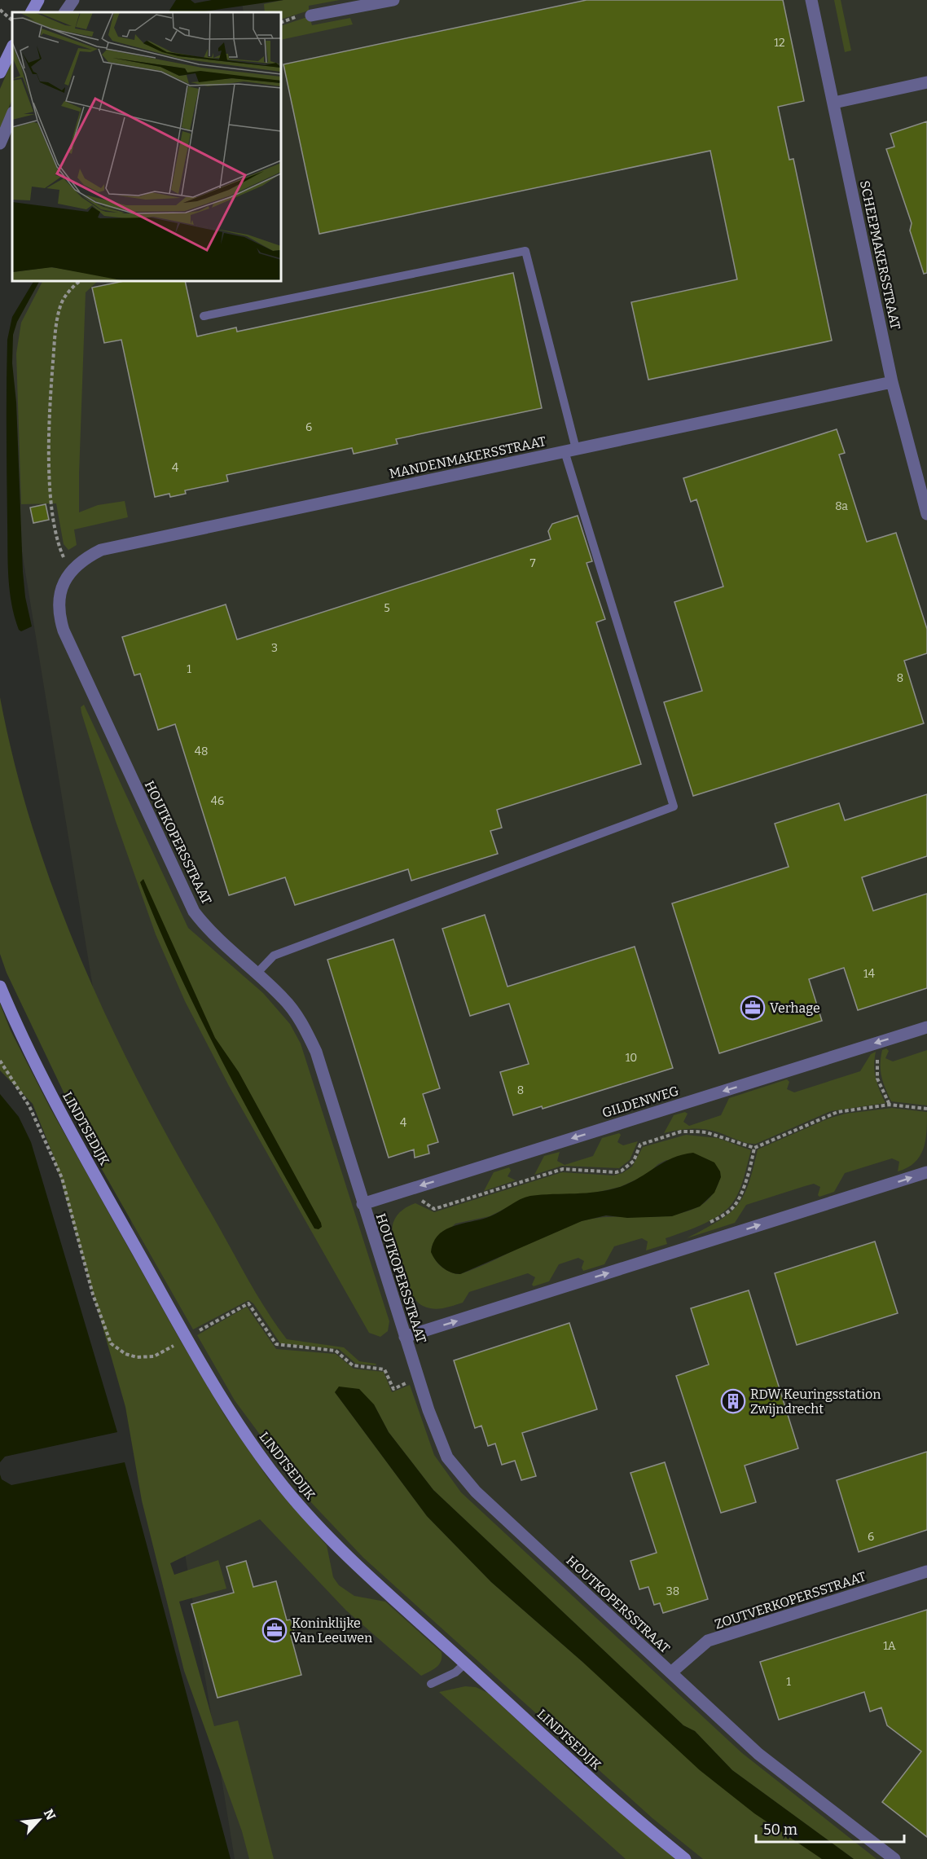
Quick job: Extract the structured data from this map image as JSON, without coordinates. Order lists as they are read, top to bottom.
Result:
{
  "streets": {
    "street": [
      "SCHEEPMAKERSSTRAAT",
      "MANDENMAKERSSTRAAT",
      "HOUTKOPERSSTRAAT",
      "GILDENWEG",
      "LINDTSEDIJK",
      "ZOUTVERKOPERSSTRAAT"
    ]
  },
  "crossings": [
    ["SCHEEPMAKERSSTRAAT", "MANDENMAKERSSTRAAT"],
    ["MANDENMAKERSSTRAAT", "HOUTKOPERSSTRAAT"],
    ["HOUTKOPERSSTRAAT", "GILDENWEG"],
    ["HOUTKOPERSSTRAAT", "ZOUTVERKOPERSSTRAAT"]
  ],
  "one_way": ["GILDENWEG"],
  "places": {
    "office": ["Verhage", "Koninklijke Van Leeuwen"],
    "building": ["RDW Keuringsstation Zwijndrecht"]
  },
  "house_numbers": [
    "12",
    "6",
    "4",
    "8a",
    "7",
    "5",
    "3",
    "1",
    "8",
    "48",
    "46",
    "14",
    "10",
    "8",
    "4",
    "6",
    "38",
    "1A",
    "1"
  ],
  "scale_bar": "50 m",
  "north": "top right"
}
